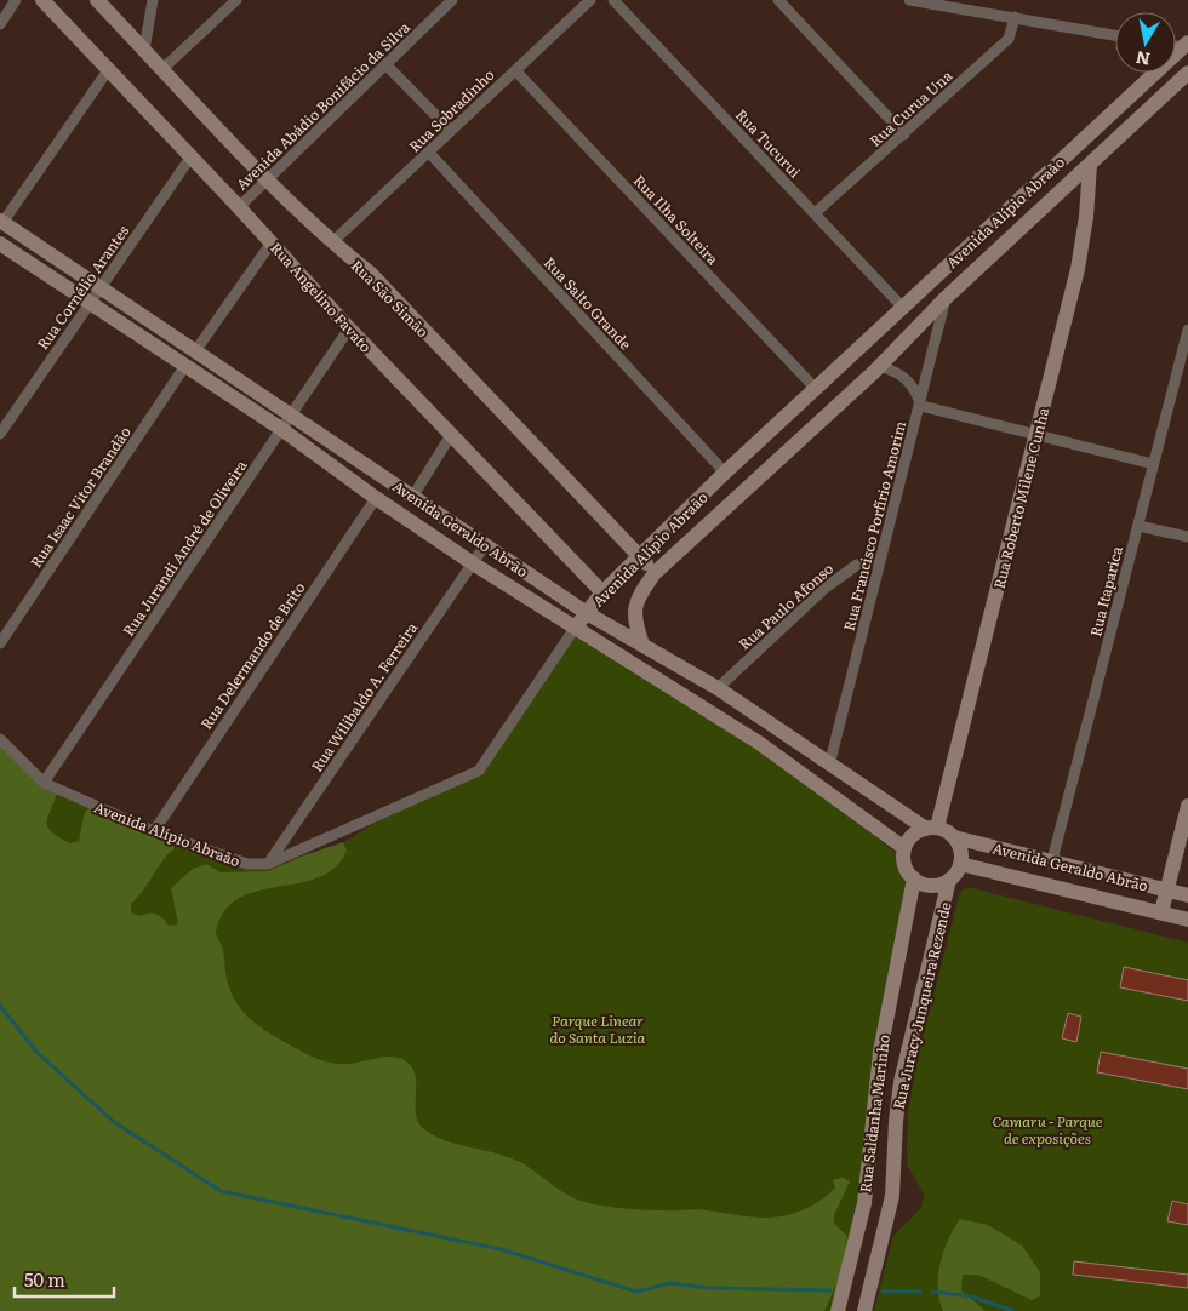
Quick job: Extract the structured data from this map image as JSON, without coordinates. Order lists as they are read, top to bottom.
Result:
{
  "streets": {
    "street": [
      "Avenida Abádio Bonifácio da Silva",
      "Rua Curua Una",
      "Rua Sobradinho",
      "Rua Tucurui",
      "Avenida Alípio Abraão",
      "Rua Ilha Solteira",
      "Rua Cornélio Arantes",
      "Rua Angelino Favato",
      "Rua São Simão",
      "Rua Salto Grande",
      "Rua Isaac Vitor Brandão",
      "Rua Roberto Milene Cunha",
      "Rua Francisco Porfírio Amorim",
      "Avenida Geraldo Abrão",
      "Rua Jurandi André de Oliveira",
      "Rua Itaparica",
      "Rua Paulo Afonso",
      "Rua Delermando de Brito",
      "Rua Wilibaldo A. Ferreira",
      "Rua Juracy Junqueira Rezende",
      "Rua Saldanha Marinho"
    ]
  },
  "crossings": [
    ["Avenida Abádio Bonifácio da Silva", "Rua Angelino Favato"],
    ["Avenida Abádio Bonifácio da Silva", "Rua São Simão"],
    ["Rua Curua Una", "Rua Tucurui"],
    ["Rua Sobradinho", "Rua Ilha Solteira"],
    ["Rua Sobradinho", "Rua São Simão"],
    ["Rua Sobradinho", "Rua Salto Grande"],
    ["Rua Tucurui", "Avenida Alípio Abraão"],
    ["Avenida Alípio Abraão", "Rua Ilha Solteira"],
    ["Avenida Alípio Abraão", "Rua Angelino Favato"],
    ["Avenida Alípio Abraão", "Rua São Simão"],
    ["Avenida Alípio Abraão", "Rua Salto Grande"],
    ["Avenida Alípio Abraão", "Rua Roberto Milene Cunha"],
    ["Avenida Alípio Abraão", "Rua Francisco Porfírio Amorim"],
    ["Avenida Alípio Abraão", "Avenida Geraldo Abrão"],
    ["Avenida Alípio Abraão", "Rua Jurandi André de Oliveira"],
    ["Avenida Alípio Abraão", "Rua Delermando de Brito"],
    ["Avenida Alípio Abraão", "Rua Wilibaldo A. Ferreira"],
    ["Rua Cornélio Arantes", "Rua Angelino Favato"],
    ["Rua Cornélio Arantes", "Avenida Geraldo Abrão"],
    ["Rua Angelino Favato", "Rua Jurandi André de Oliveira"],
    ["Rua Isaac Vitor Brandão", "Avenida Geraldo Abrão"],
    ["Rua Roberto Milene Cunha", "Avenida Geraldo Abrão"],
    ["Rua Roberto Milene Cunha", "Rua Juracy Junqueira Rezende"],
    ["Rua Roberto Milene Cunha", "Rua Saldanha Marinho"],
    ["Rua Francisco Porfírio Amorim", "Avenida Geraldo Abrão"],
    ["Rua Francisco Porfírio Amorim", "Rua Paulo Afonso"],
    ["Avenida Geraldo Abrão", "Rua Jurandi André de Oliveira"],
    ["Avenida Geraldo Abrão", "Rua Itaparica"],
    ["Avenida Geraldo Abrão", "Rua Paulo Afonso"],
    ["Avenida Geraldo Abrão", "Rua Delermando de Brito"],
    ["Avenida Geraldo Abrão", "Rua Wilibaldo A. Ferreira"],
    ["Avenida Geraldo Abrão", "Rua Juracy Junqueira Rezende"],
    ["Avenida Geraldo Abrão", "Rua Saldanha Marinho"],
    ["Rua Juracy Junqueira Rezende", "Rua Saldanha Marinho"]
  ],
  "parks": ["Parque Linear do Santa Luzia", "Camaru - Parque de exposições"],
  "scale_bar": "50 m",
  "north": "bottom"
}
